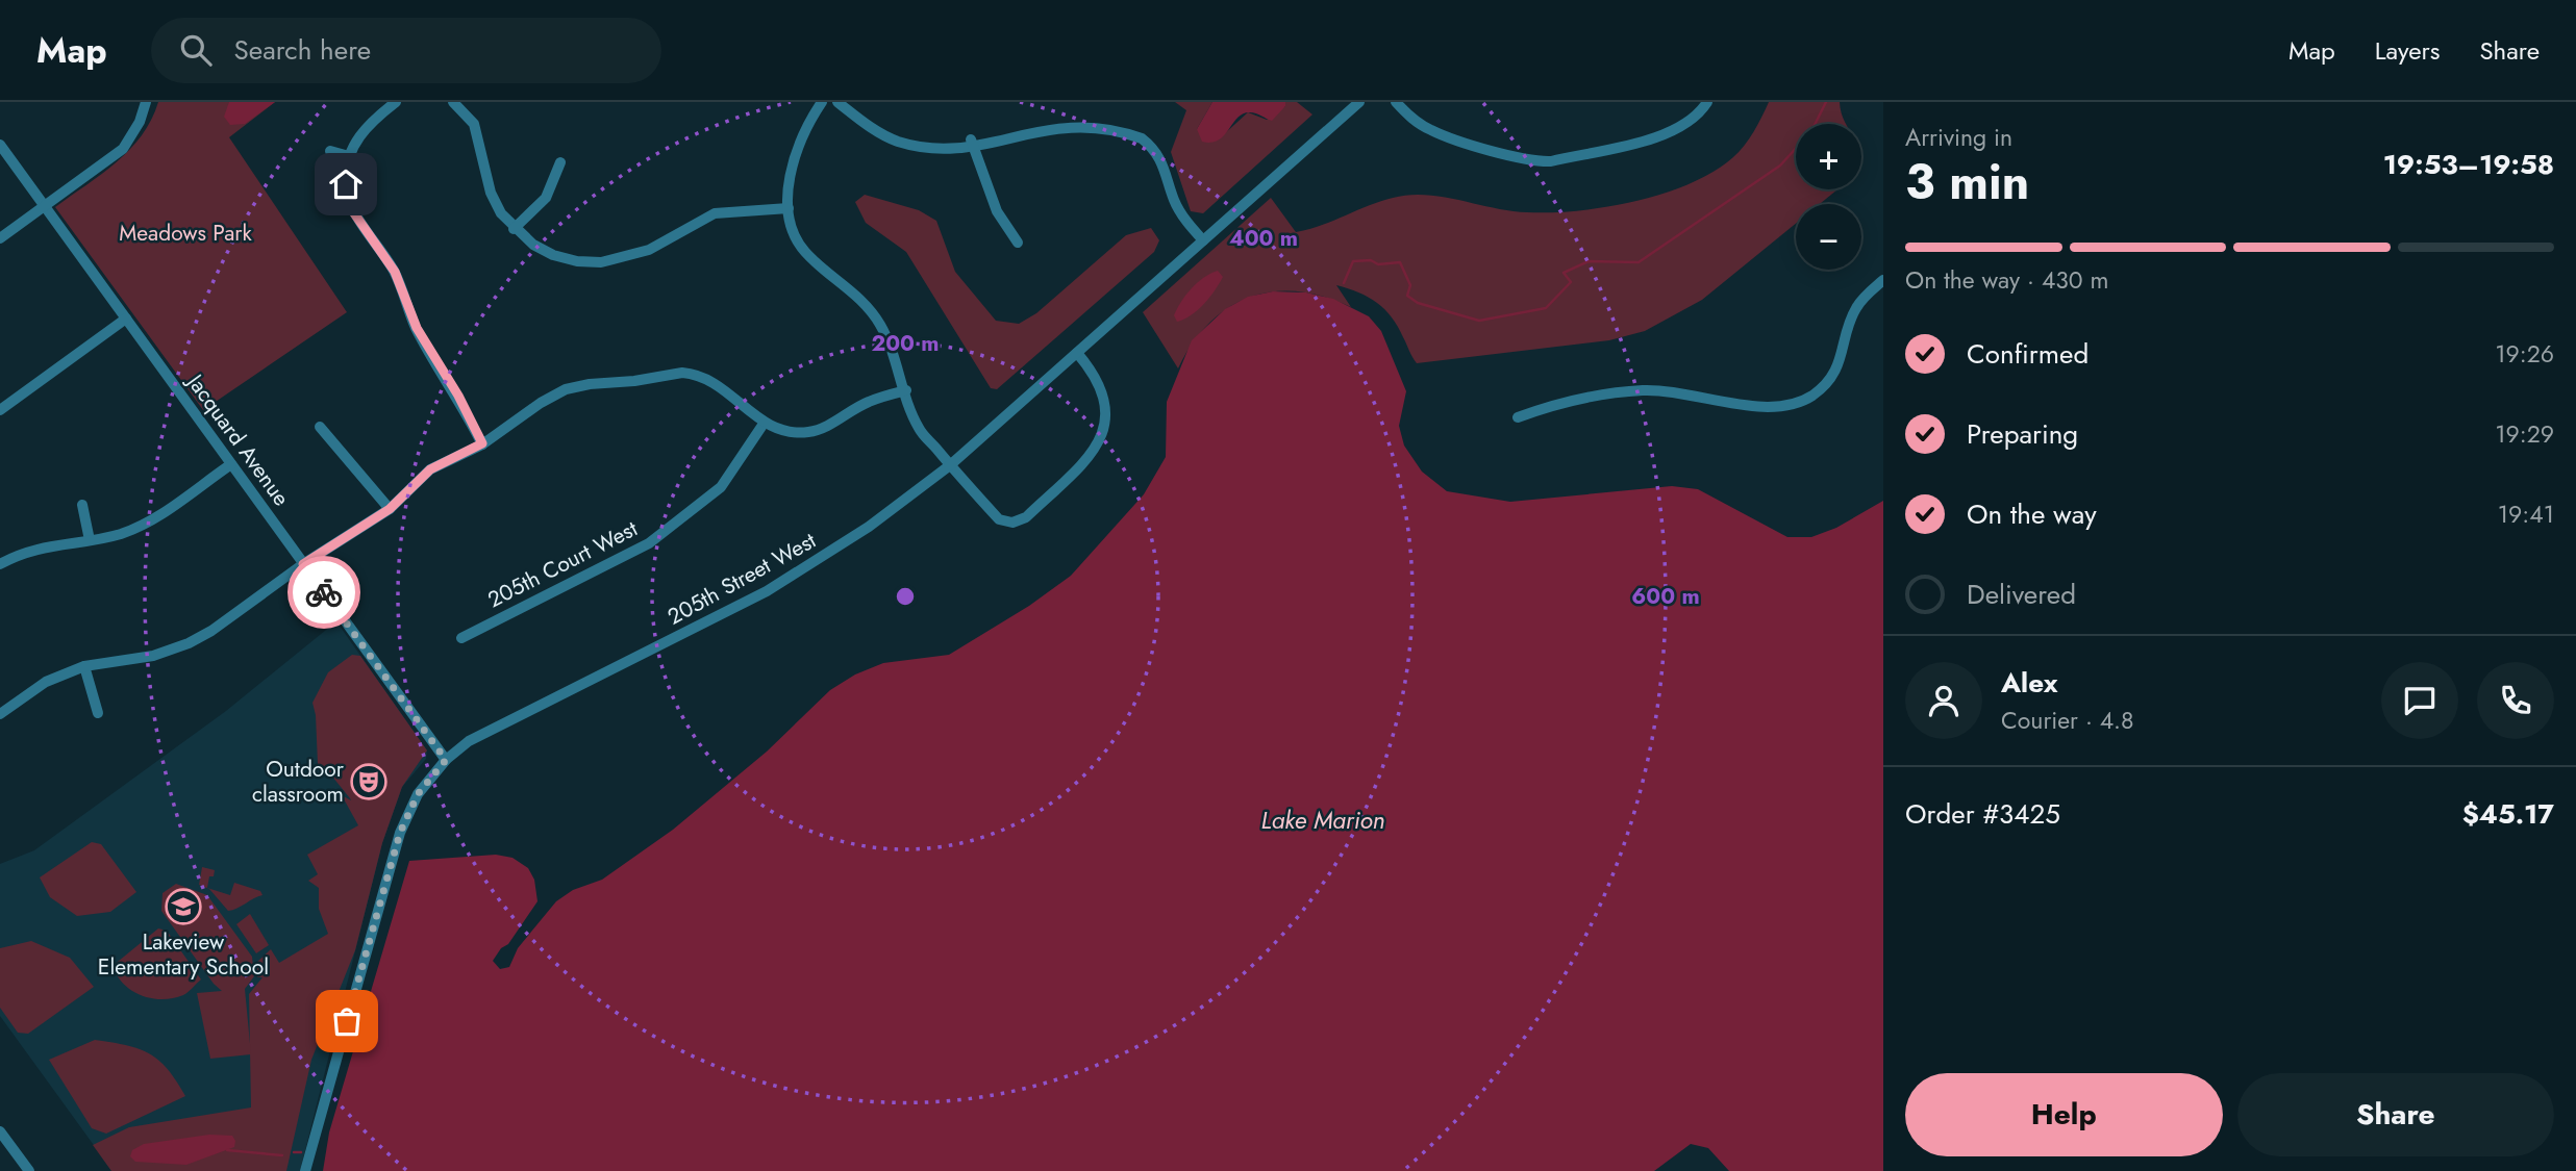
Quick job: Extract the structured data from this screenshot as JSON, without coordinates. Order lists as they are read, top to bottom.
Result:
{
  "streets": {
    "street": ["Jacquard Avenue", "205th Court West", "205th Street West"]
  },
  "crossings": [
    ["Jacquard Avenue", "205th Street West"]
  ],
  "water": ["Lake Marion"],
  "parks": ["Meadows Park"],
  "places": {
    "theatre": ["Outdoor classroom"],
    "school or university": ["Lakeview Elementary School"]
  },
  "page": {
    "header": "Map",
    "search": "Search here",
    "nav": ["Map", "Layers", "Share"],
    "heading": ["3 min", "Arriving in", "19:53–19:58"],
    "panel": [
      "Alex",
      "Courier · 4.8",
      "Order #3425",
      "$45.17"
    ],
    "map_buttons": ["+", "−"],
    "bar": "On the way · 430 m",
    "list": [
      ["Confirmed", "19:26"],
      ["Preparing", "19:29"],
      ["On the way", "19:41"],
      "Delivered"
    ],
    "buttons": ["Help", "Share"]
  },
  "rings": ["400 m", "200 m", "600 m"]
}
